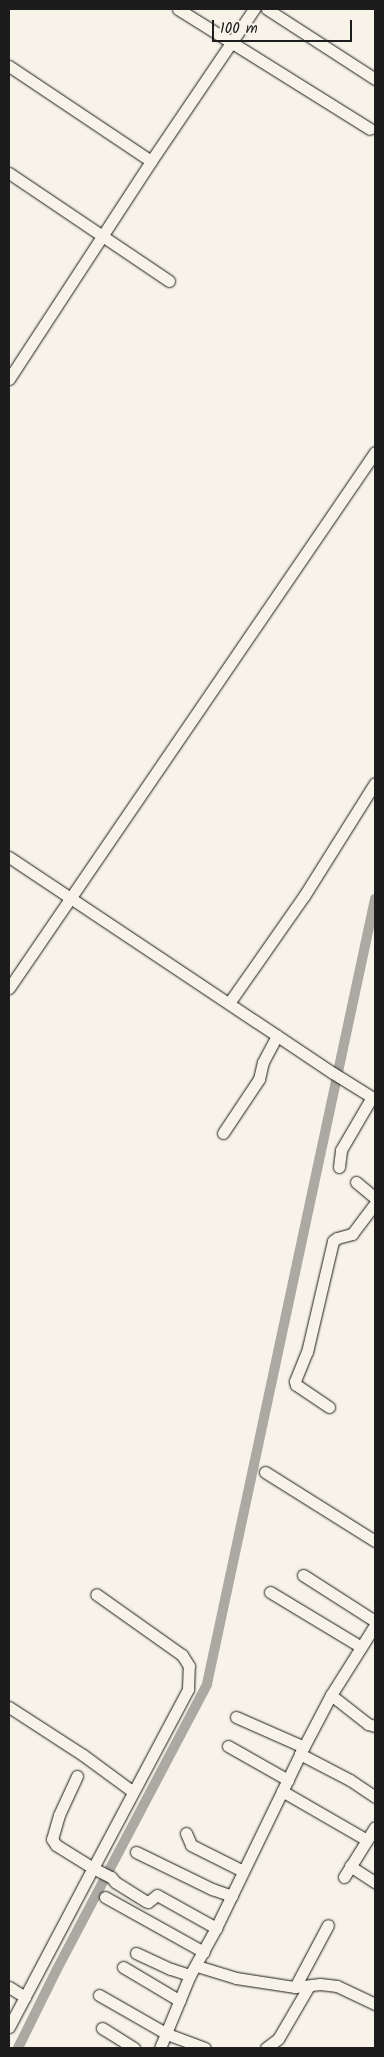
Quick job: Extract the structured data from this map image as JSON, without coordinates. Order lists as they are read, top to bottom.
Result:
{
  "scale_bar": "100 m"
}
